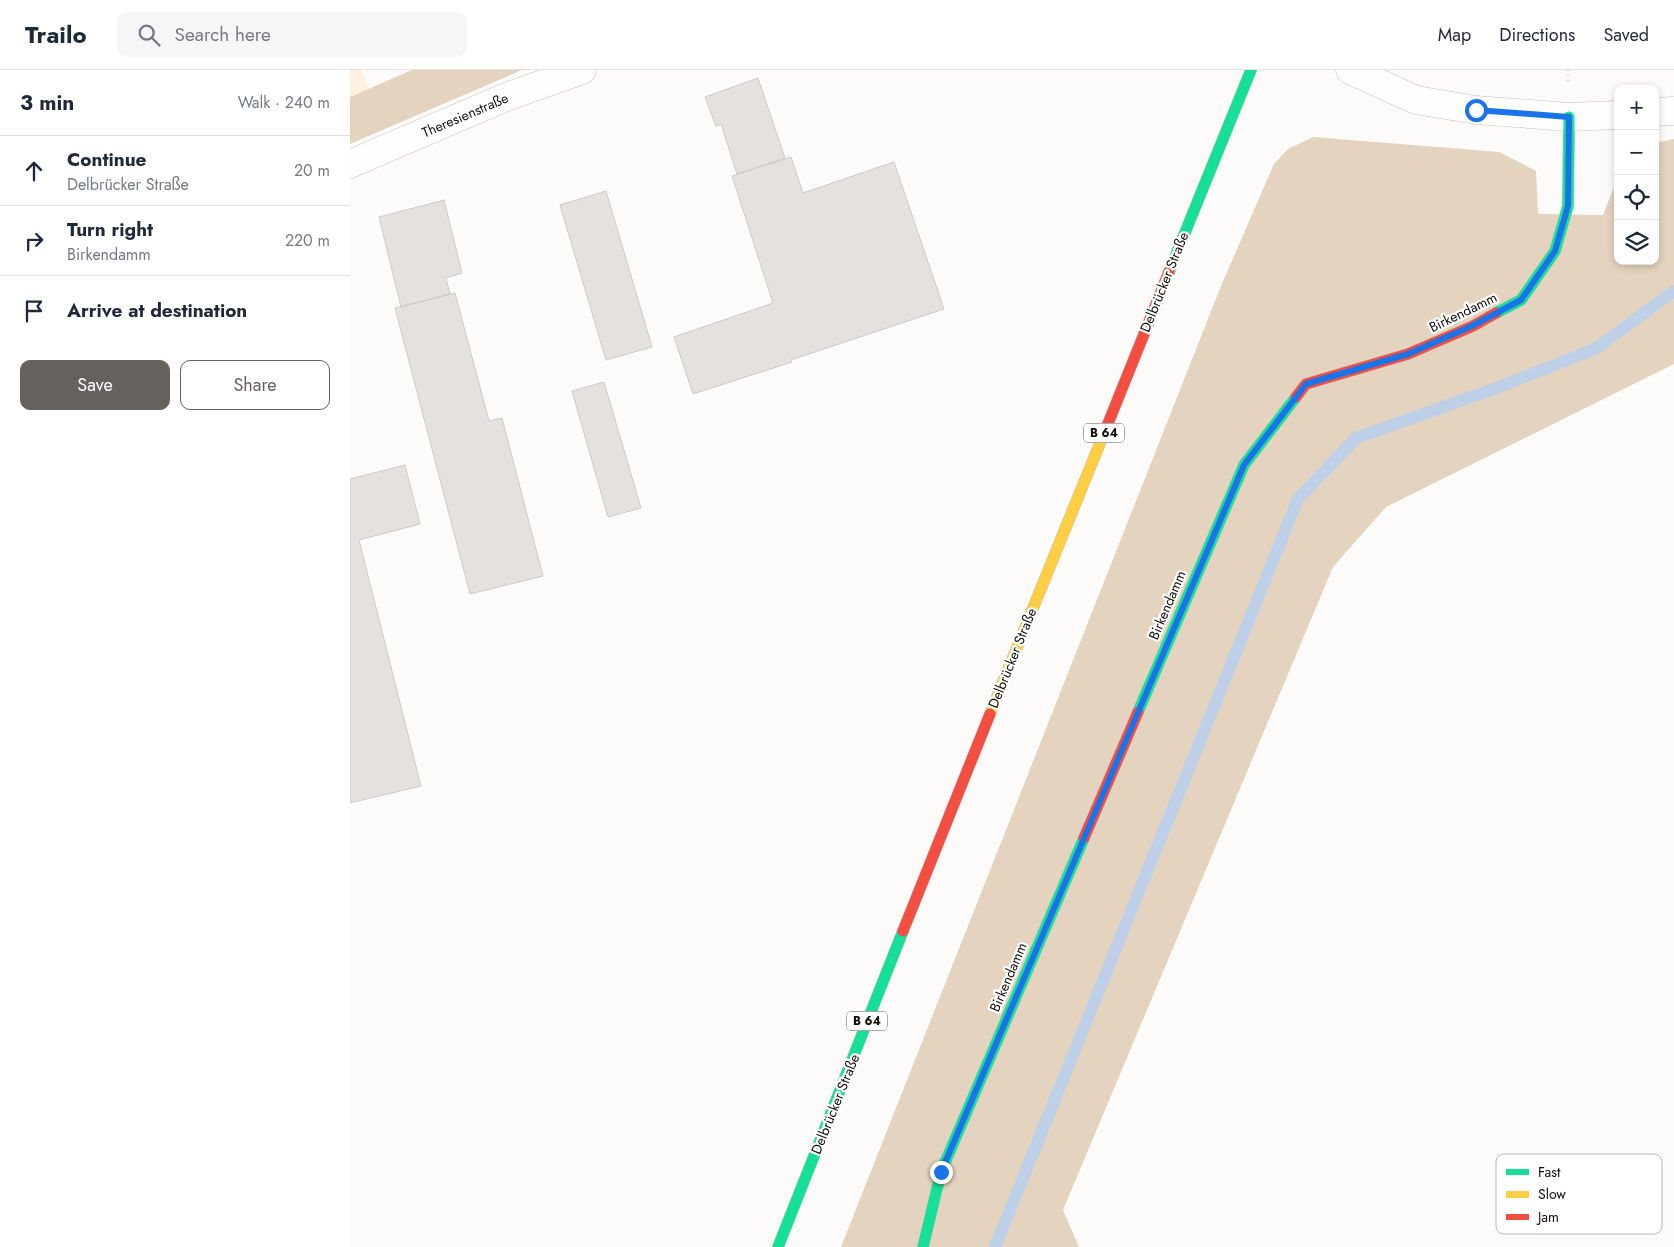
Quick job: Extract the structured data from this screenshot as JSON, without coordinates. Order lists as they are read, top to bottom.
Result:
{
  "streets": {
    "street": [
      "Theresienstraße",
      "Delbrücker Straße",
      "Birkendamm",
      "B 64"
    ]
  },
  "legend": ["Fast", "Slow", "Jam"],
  "page": {
    "header": "Trailo",
    "search": "Search here",
    "nav": ["Map", "Directions", "Saved"],
    "heading": ["3 min", "Walk · 240 m"],
    "map_buttons": ["+", "−"],
    "list": [
      ["Continue", "Delbrücker Straße", "20 m"],
      ["Turn right", "Birkendamm", "220 m"],
      "Arrive at destination"
    ],
    "buttons": ["Save", "Share"]
  }
}
